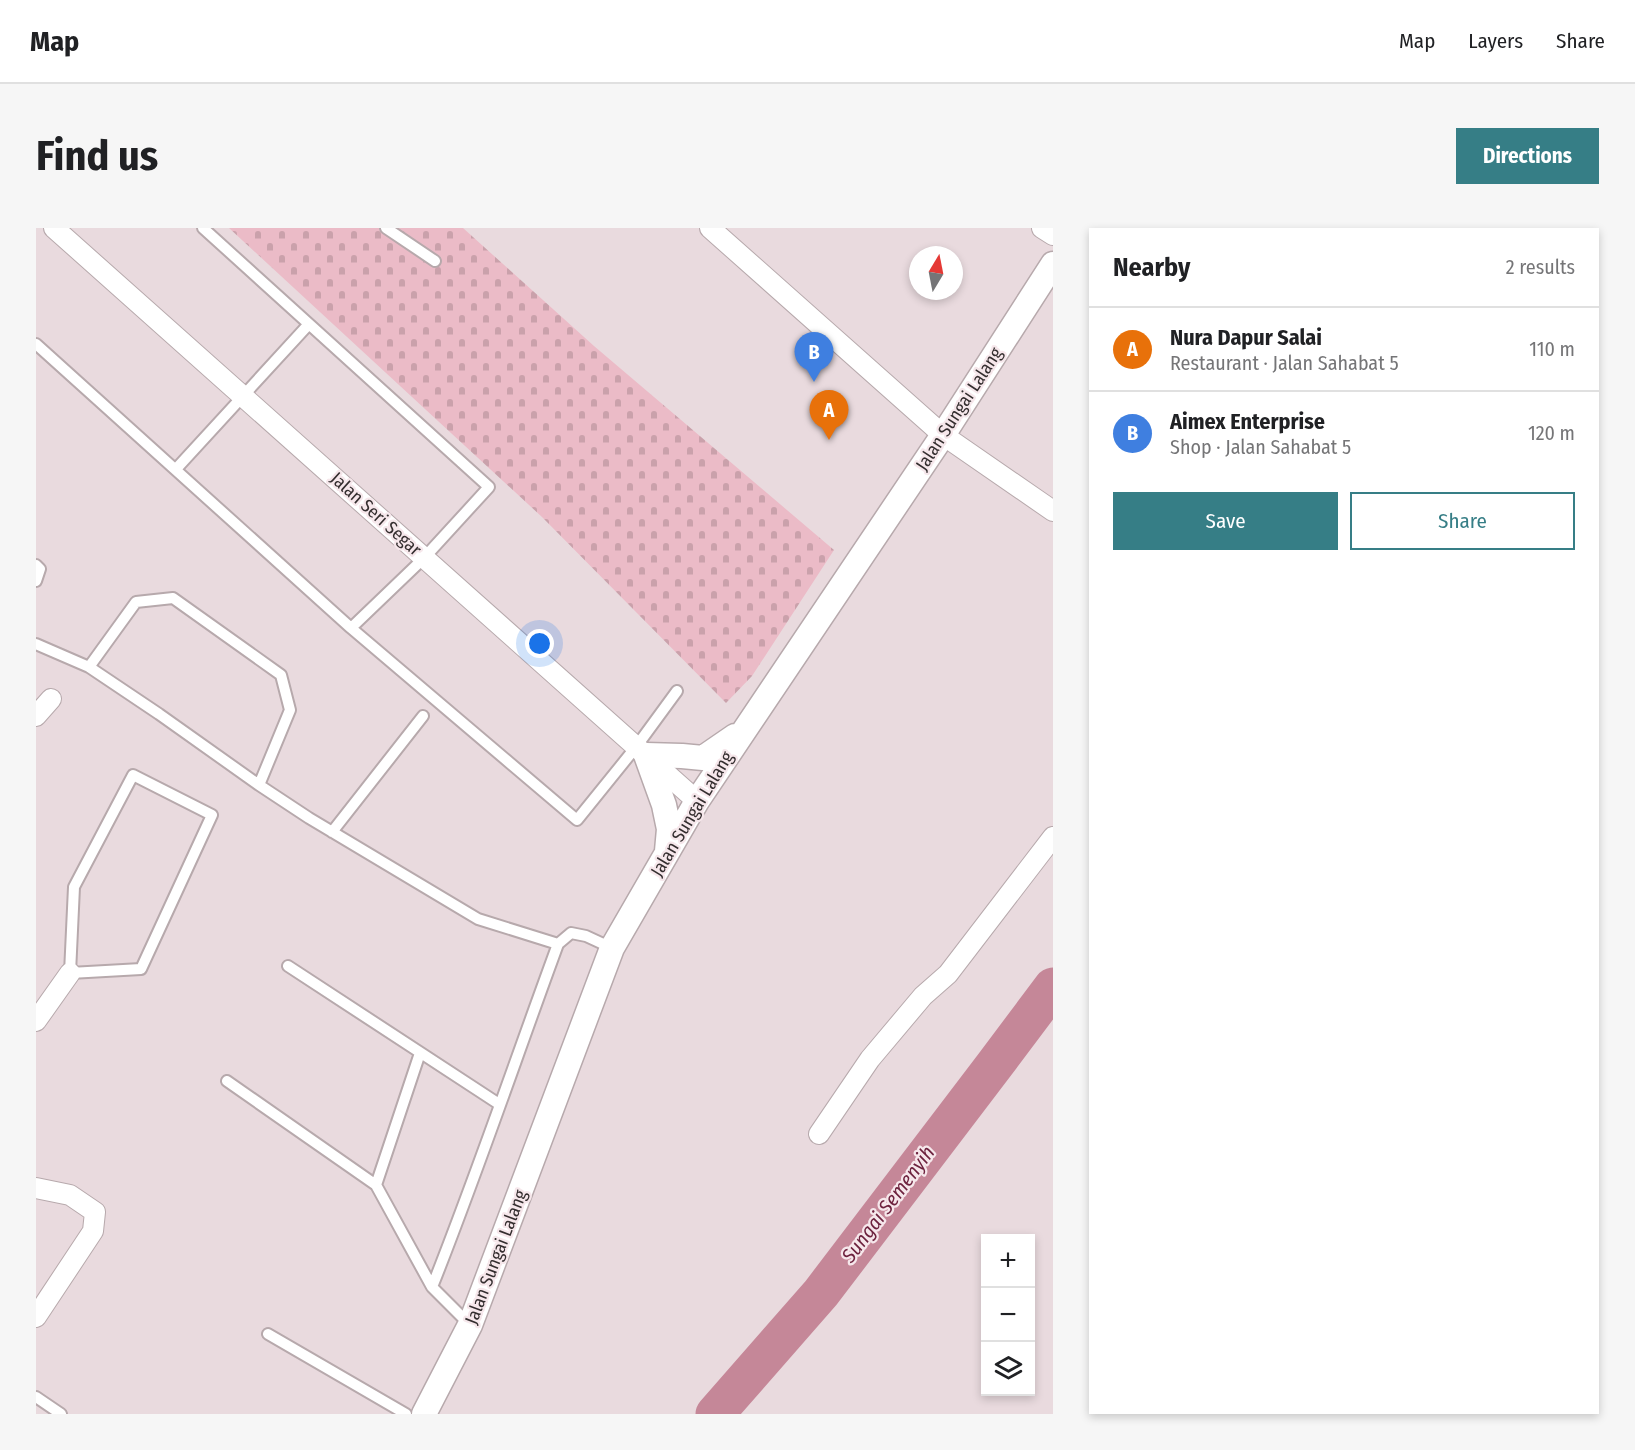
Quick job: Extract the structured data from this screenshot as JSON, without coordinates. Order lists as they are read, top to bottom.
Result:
{
  "streets": {
    "street": ["Jalan Sungai Lalang", "Jalan Seri Segar"]
  },
  "crossings": [
    ["Jalan Sungai Lalang", "Jalan Seri Segar"]
  ],
  "water": ["Sungai Semenyih"],
  "north": "top",
  "page": {
    "header": "Map",
    "nav": ["Map", "Layers", "Share"],
    "buttons": [
      "Directions",
      ["Save", "Share"]
    ],
    "title": "Find us",
    "heading": ["Nearby", "2 results"],
    "list": [
      {
        "mark": "A",
        "name": "Nura Dapur Salai",
        "note": "Restaurant · Jalan Sahabat 5",
        "value": "110 m"
      },
      {
        "mark": "B",
        "name": "Aimex Enterprise",
        "note": "Shop · Jalan Sahabat 5",
        "value": "120 m"
      }
    ],
    "pins": ["B", "A"],
    "map_buttons": ["+", "−"]
  }
}
